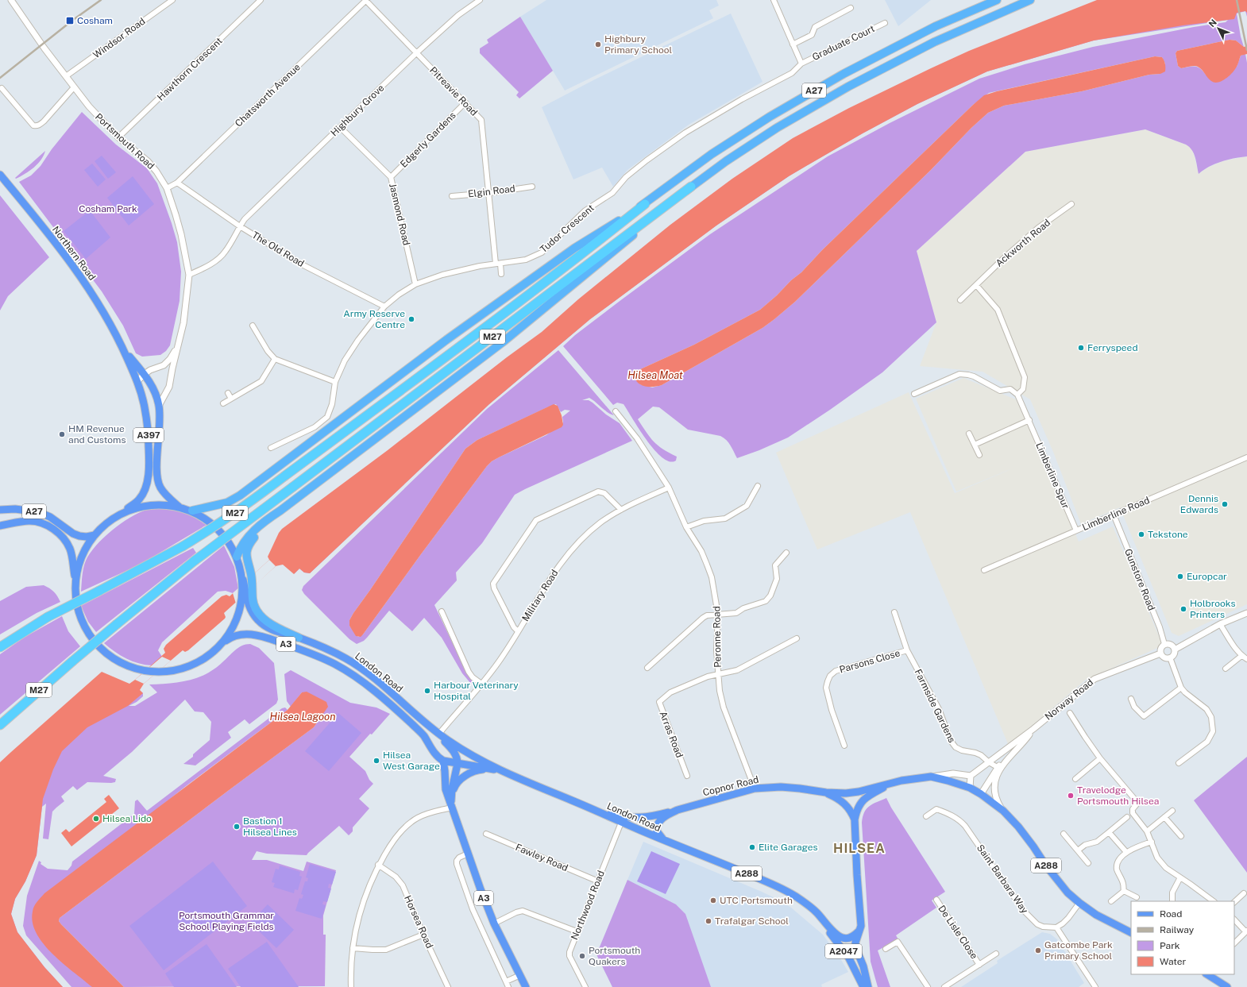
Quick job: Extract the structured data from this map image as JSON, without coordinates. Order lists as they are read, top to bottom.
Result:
{
  "streets": {
    "highway": ["A27", "M27"],
    "main road": [
      "Northern Road",
      "A397",
      "A3",
      "London Road",
      "Copnor Road",
      "A288",
      "A2047"
    ],
    "street": [
      "Windsor Road",
      "Graduate Court",
      "Hawthorn Crescent",
      "Pitreavie Road",
      "Chatsworth Avenue",
      "Highbury Grove",
      "Edgerly Gardens",
      "Portsmouth Road",
      "Elgin Road",
      "Jasmond Road",
      "Tudor Crescent",
      "Ackworth Road",
      "The Old Road",
      "Limberline Spur",
      "Limberline Road",
      "Gunstore Road",
      "Military Road",
      "Peronne Road",
      "Parsons Close",
      "Norway Road",
      "Farmside Gardens",
      "Arras Road",
      "Fawley Road",
      "Saint Barbara Way",
      "Northwood Road",
      "Horsea Road",
      "De Lisle Close"
    ]
  },
  "crossings": [
    ["Windsor Road", "Portsmouth Road"],
    ["Graduate Court", "Tudor Crescent"],
    ["Hawthorn Crescent", "Portsmouth Road"],
    ["A27", "M27"],
    ["Pitreavie Road", "Chatsworth Avenue"],
    ["Pitreavie Road", "Highbury Grove"],
    ["Pitreavie Road", "Edgerly Gardens"],
    ["Pitreavie Road", "Elgin Road"],
    ["Pitreavie Road", "Tudor Crescent"],
    ["Chatsworth Avenue", "Portsmouth Road"],
    ["Chatsworth Avenue", "The Old Road"],
    ["Highbury Grove", "Portsmouth Road"],
    ["Highbury Grove", "Jasmond Road"],
    ["Highbury Grove", "The Old Road"],
    ["Edgerly Gardens", "Jasmond Road"],
    ["Portsmouth Road", "Northern Road"],
    ["Jasmond Road", "Tudor Crescent"],
    ["Tudor Crescent", "The Old Road"],
    ["Limberline Spur", "Limberline Road"],
    ["Limberline Road", "Gunstore Road"],
    ["Gunstore Road", "Norway Road"],
    ["Military Road", "Peronne Road"],
    ["Military Road", "A3"],
    ["Military Road", "London Road"],
    ["Peronne Road", "Arras Road"],
    ["Peronne Road", "Copnor Road"],
    ["A3", "London Road"],
    ["Parsons Close", "Farmside Gardens"],
    ["London Road", "Copnor Road"],
    ["London Road", "A288"],
    ["London Road", "Northwood Road"],
    ["Norway Road", "Farmside Gardens"],
    ["Norway Road", "Copnor Road"],
    ["Copnor Road", "A288"],
    ["Fawley Road", "Northwood Road"],
    ["A288", "A2047"]
  ],
  "districts": ["HILSEA"],
  "water": ["Hilsea Moat", "Hilsea Lagoon"],
  "parks": ["Cosham Park", "Portsmouth Grammar School Playing Fields"],
  "places": {
    "transit": ["Cosham"],
    "other": [
      "Highbury Primary School",
      "Army Reserve Centre",
      "Ferryspeed",
      "HM Revenue and Customs",
      "Dennis Edwards",
      "Tekstone",
      "Europcar",
      "Holbrooks Printers",
      "Harbour Veterinary Hospital",
      "Hilsea West Garage",
      "Travelodge Portsmouth Hilsea",
      "Hilsea Lido",
      "Bastion 1 Hilsea Lines",
      "Elite Garages",
      "UTC Portsmouth",
      "Trafalgar School",
      "Gatcombe Park Primary School",
      "Portsmouth Quakers"
    ]
  },
  "legend": [
    "Road",
    "Railway",
    "Park",
    "Water"
  ],
  "north": "top left"
}
